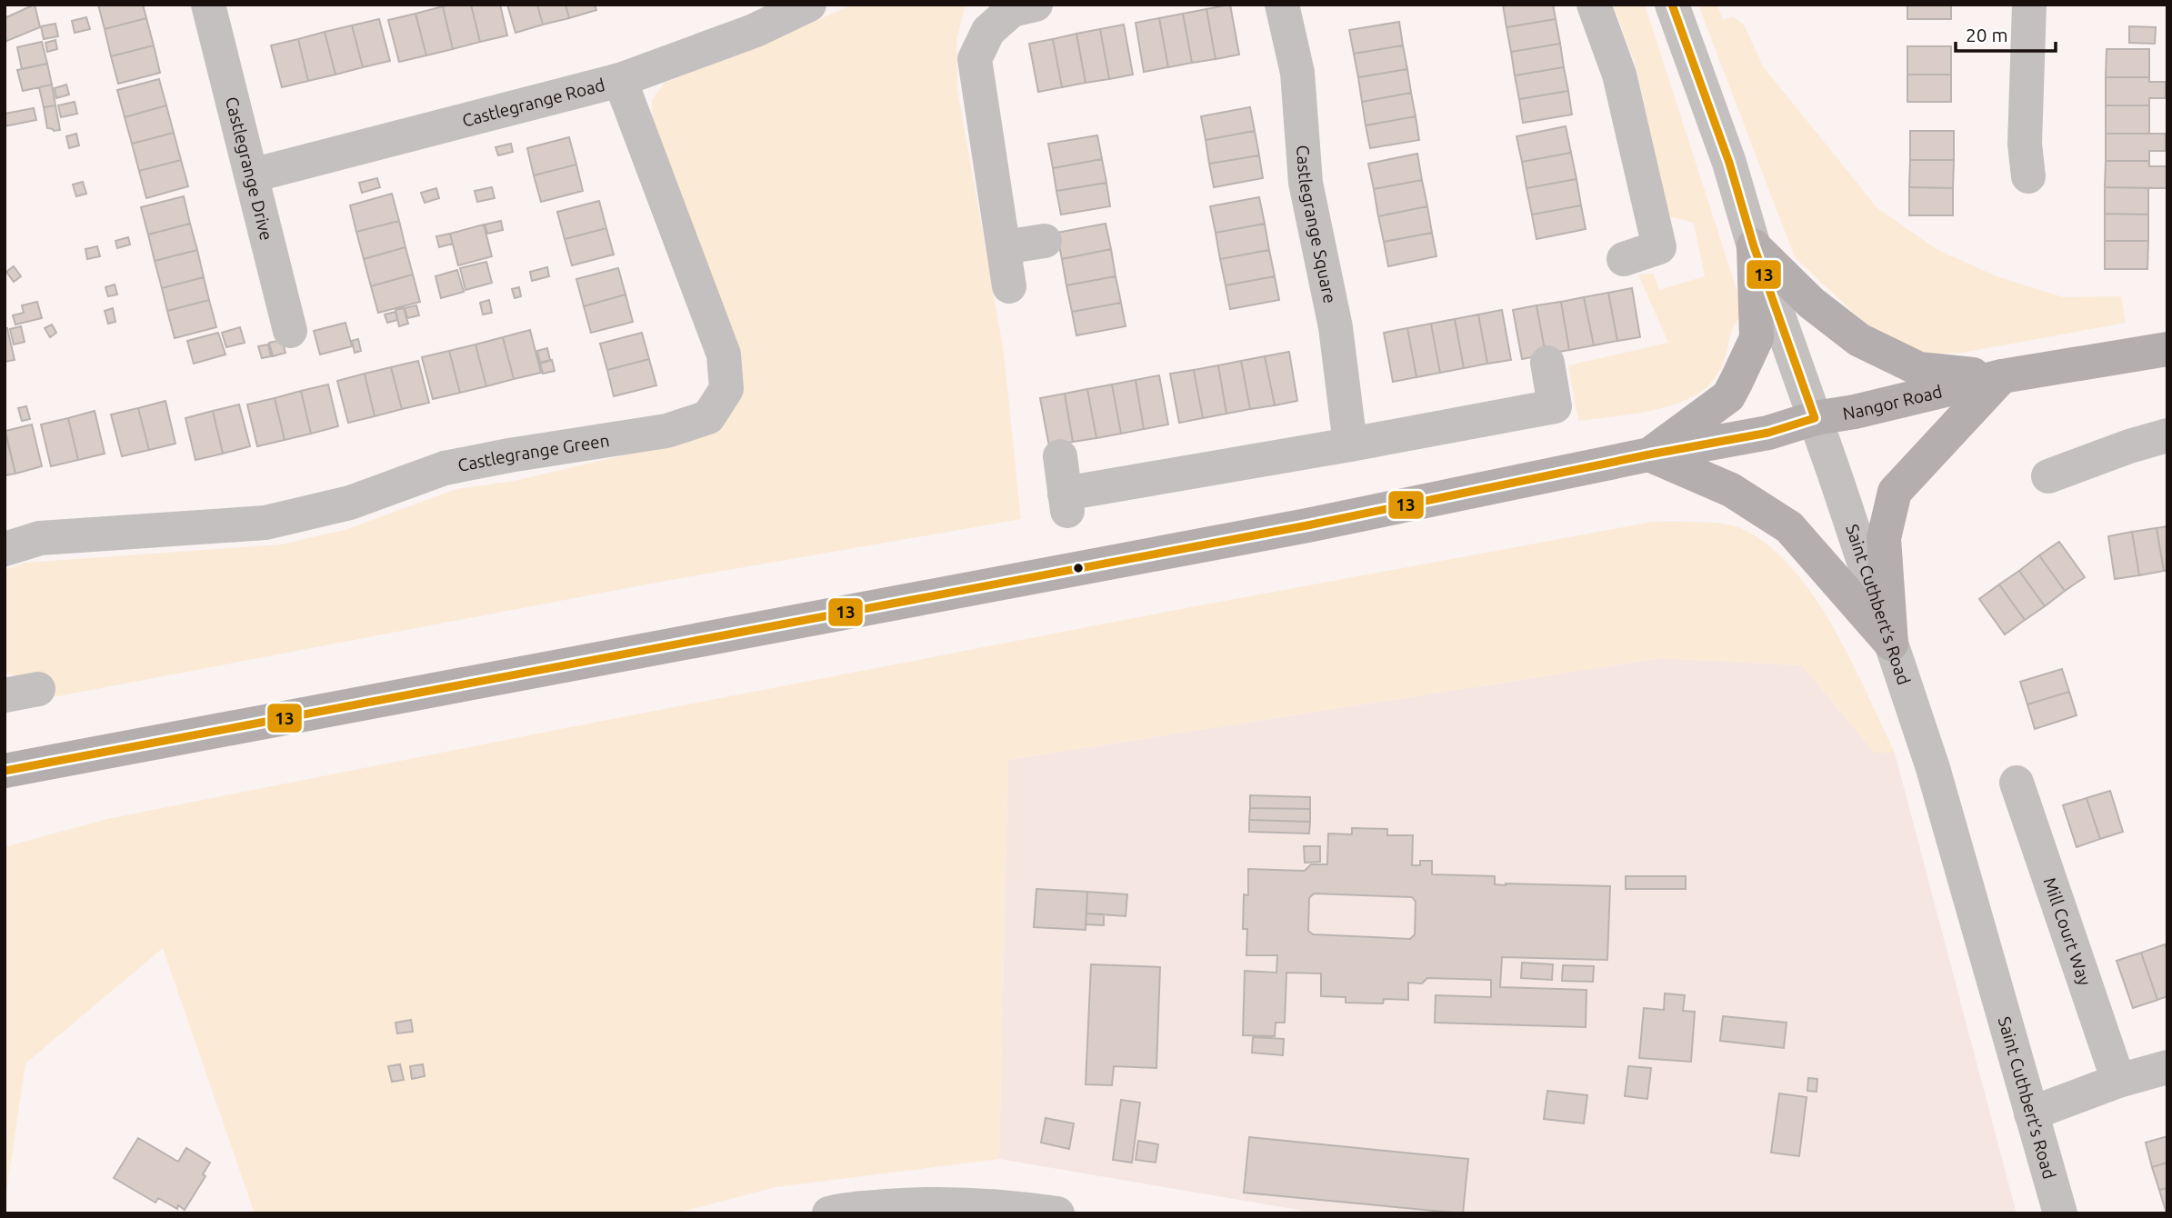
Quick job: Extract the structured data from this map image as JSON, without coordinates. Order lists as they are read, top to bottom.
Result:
{
  "streets": {
    "main road": ["Nangor Road"],
    "street": [
      "Castlegrange Road",
      "Castlegrange Drive",
      "Castlegrange Square",
      "Castlegrange Green",
      "Saint Cuthbert’s Road",
      "Mill Court Way"
    ]
  },
  "crossings": [
    ["Castlegrange Road", "Castlegrange Drive"],
    ["Castlegrange Road", "Castlegrange Green"],
    ["Nangor Road", "Saint Cuthbert’s Road"]
  ],
  "lines": ["transit line 13"],
  "scale_bar": "20 m"
}
